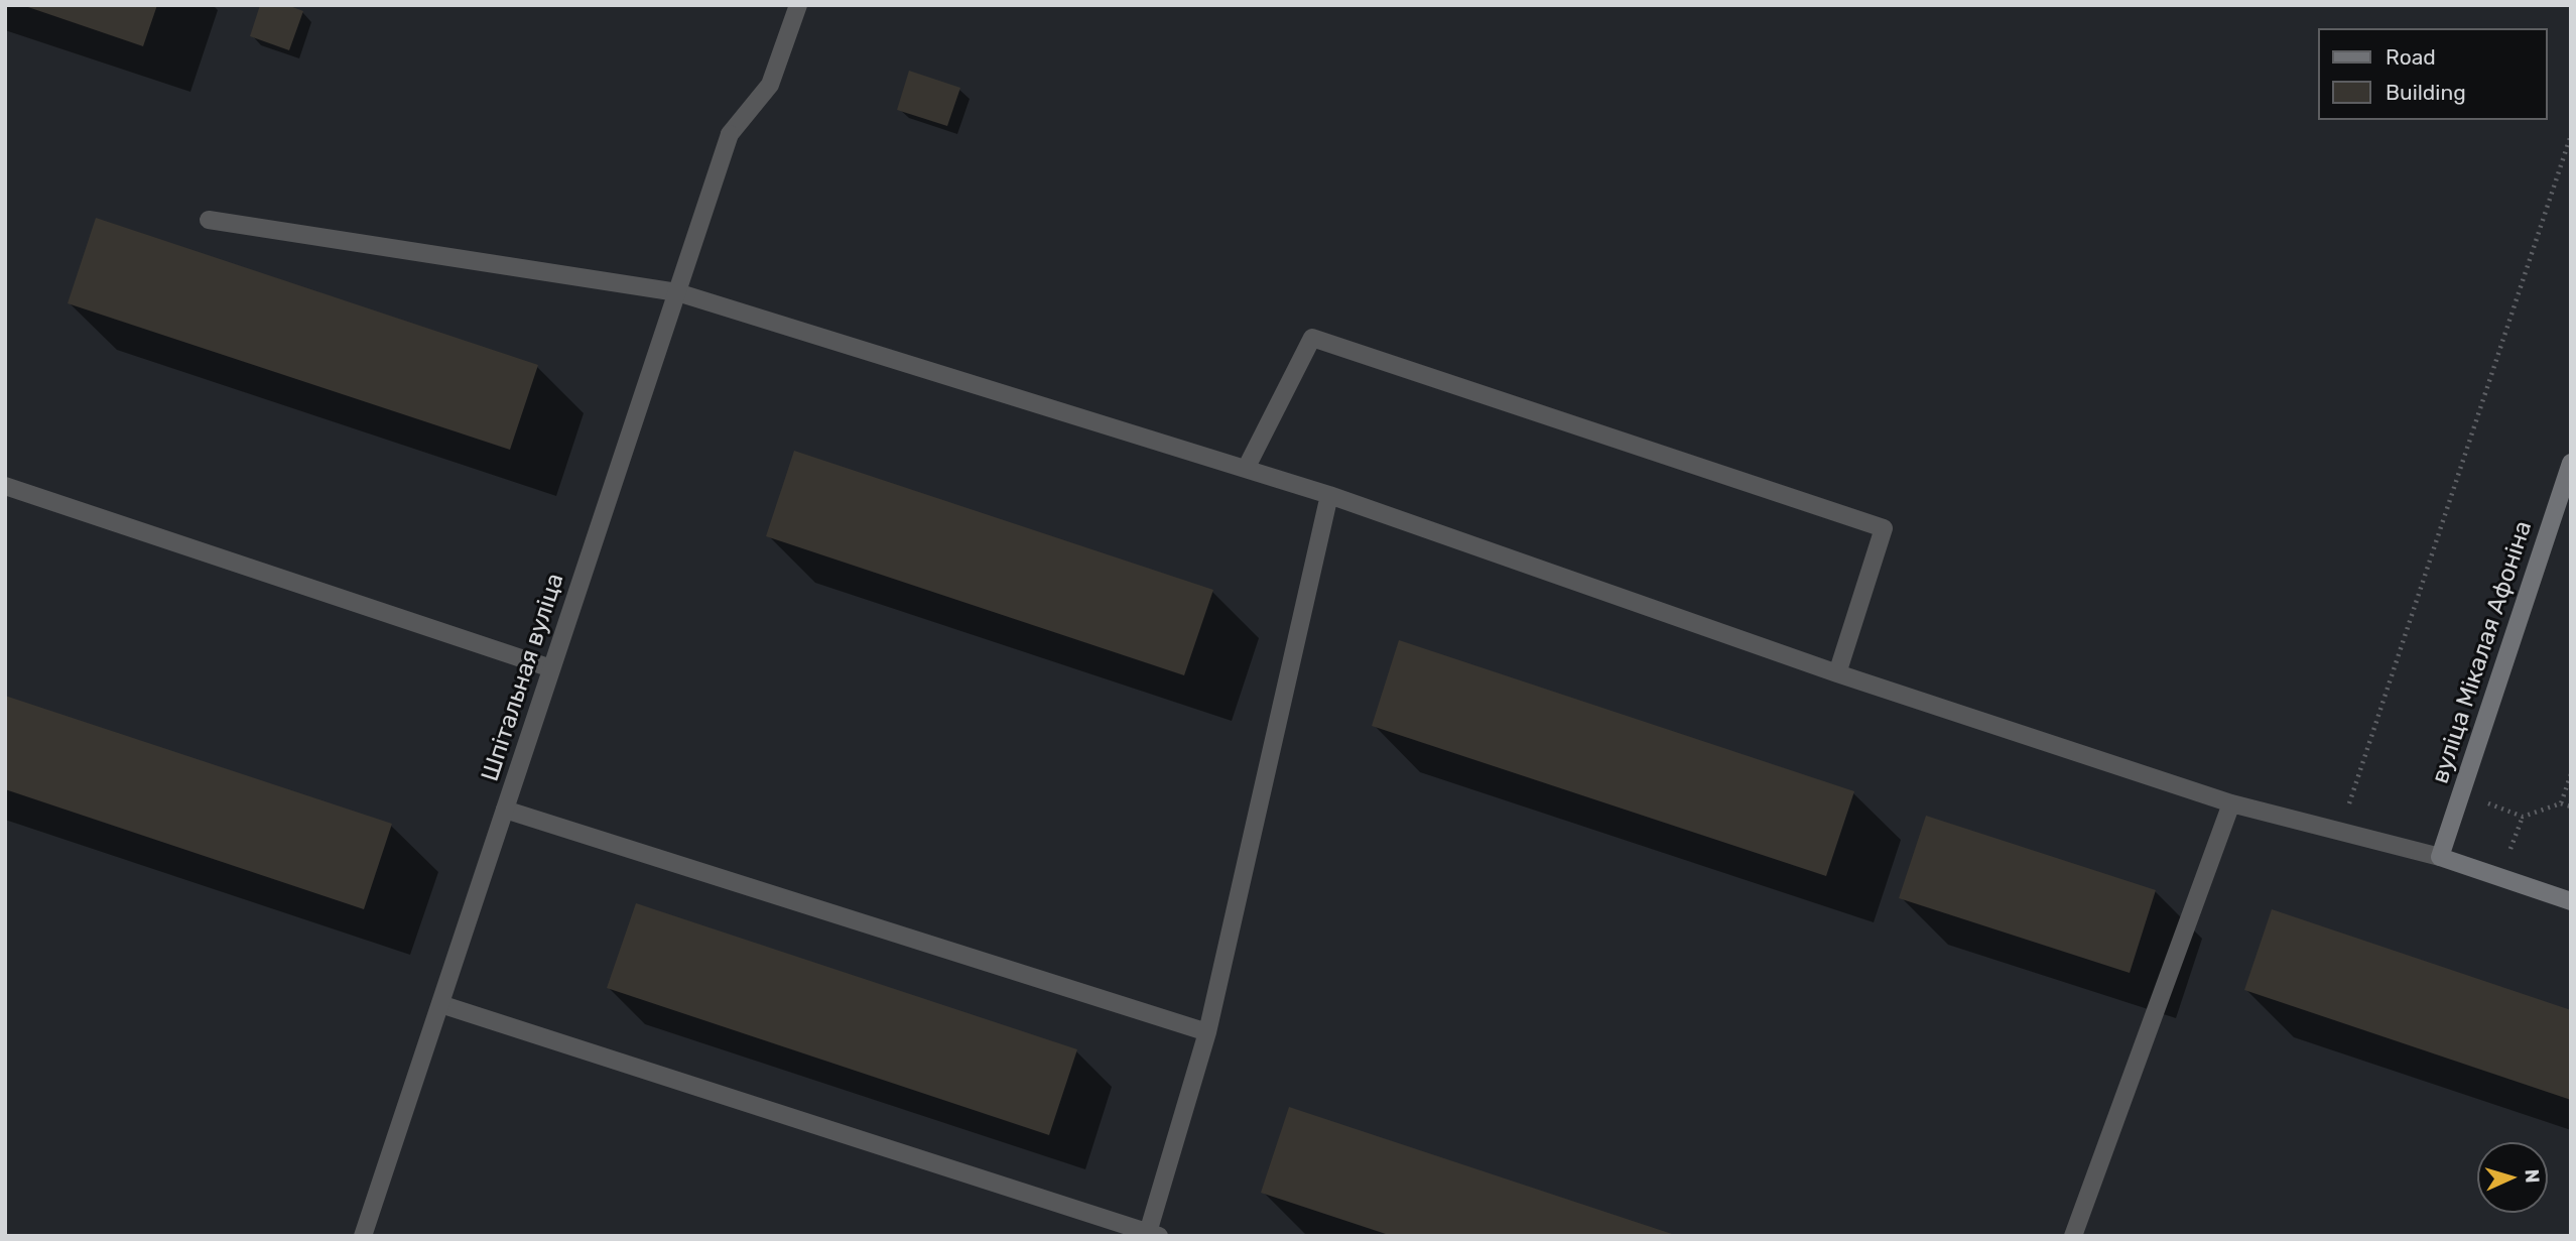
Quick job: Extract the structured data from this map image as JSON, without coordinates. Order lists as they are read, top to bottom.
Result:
{
  "streets": {
    "street": ["вуліца Мікалая Афоніна", "Шпітальная вуліца"]
  },
  "legend": ["Road", "Building"],
  "north": "right"
}
